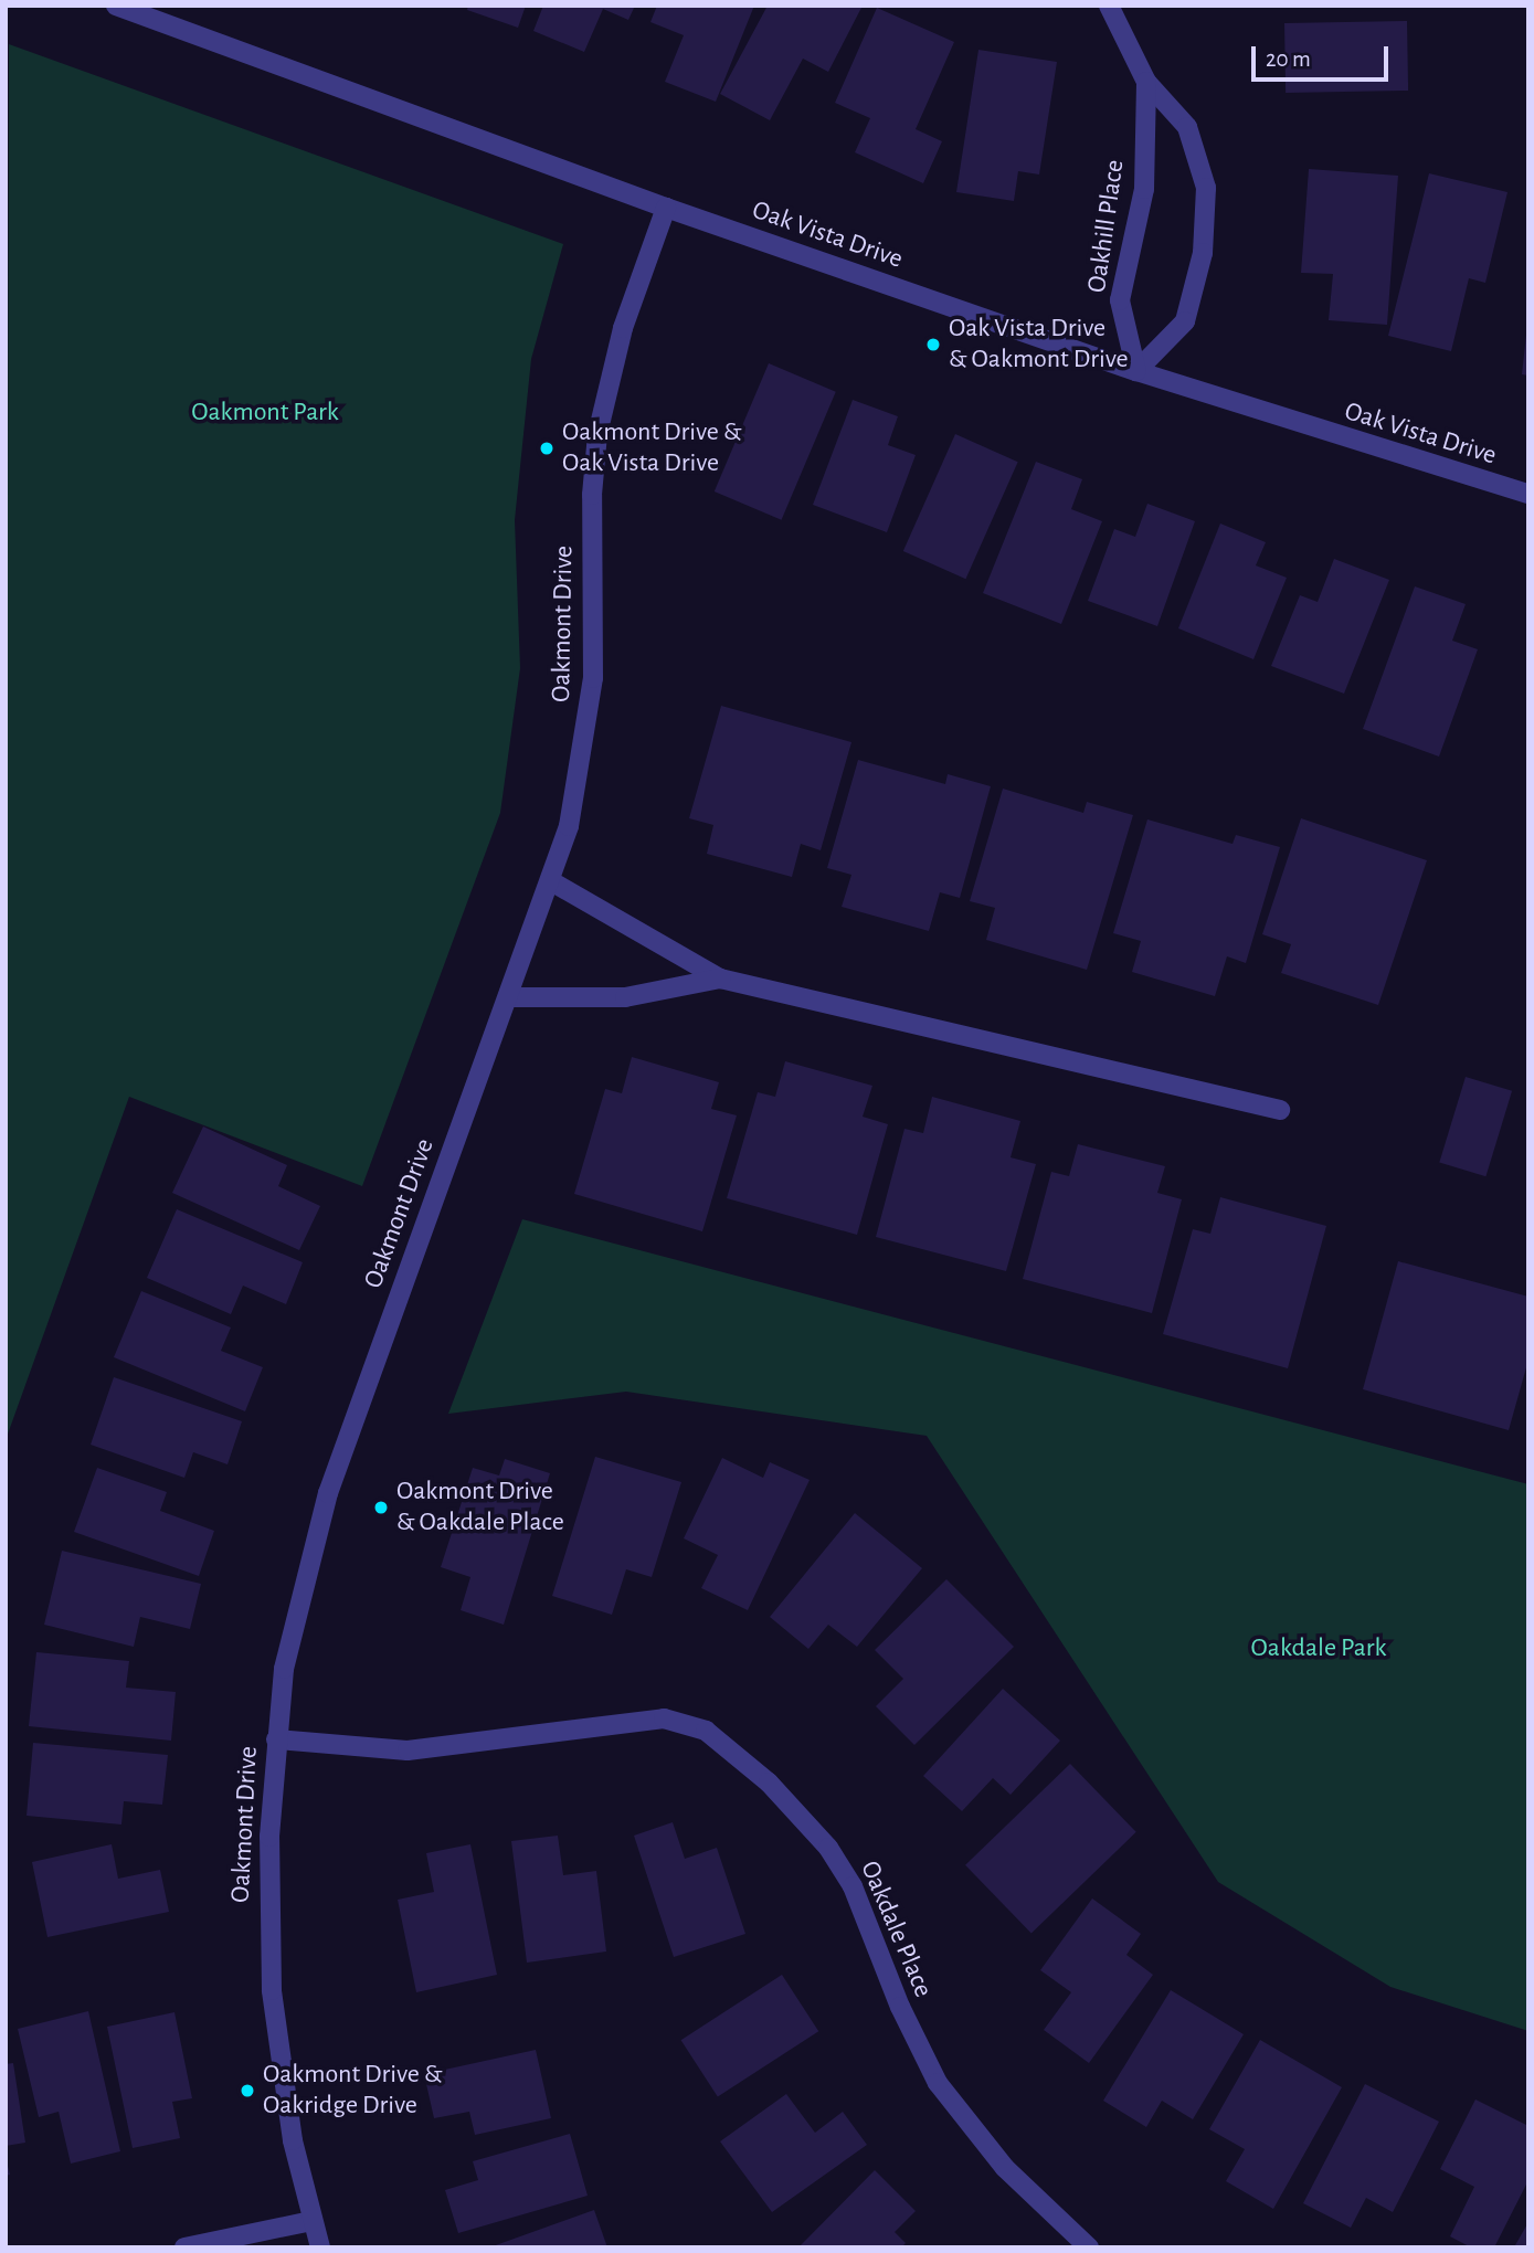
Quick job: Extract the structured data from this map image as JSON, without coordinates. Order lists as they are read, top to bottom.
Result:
{
  "streets": {
    "street": [
      "Oakhill Place",
      "Oak Vista Drive",
      "Oakmont Drive",
      "Oakdale Place"
    ]
  },
  "crossings": [
    ["Oakhill Place", "Oak Vista Drive"],
    ["Oak Vista Drive", "Oakmont Drive"],
    ["Oakmont Drive", "Oakdale Place"]
  ],
  "parks": ["Oakmont Park", "Oakdale Park"],
  "places": [
    "Oak Vista Drive & Oakmont Drive",
    "Oakmont Drive & Oak Vista Drive",
    "Oakmont Drive & Oakdale Place",
    "Oakmont Drive & Oakridge Drive"
  ],
  "scale_bar": "20 m"
}
